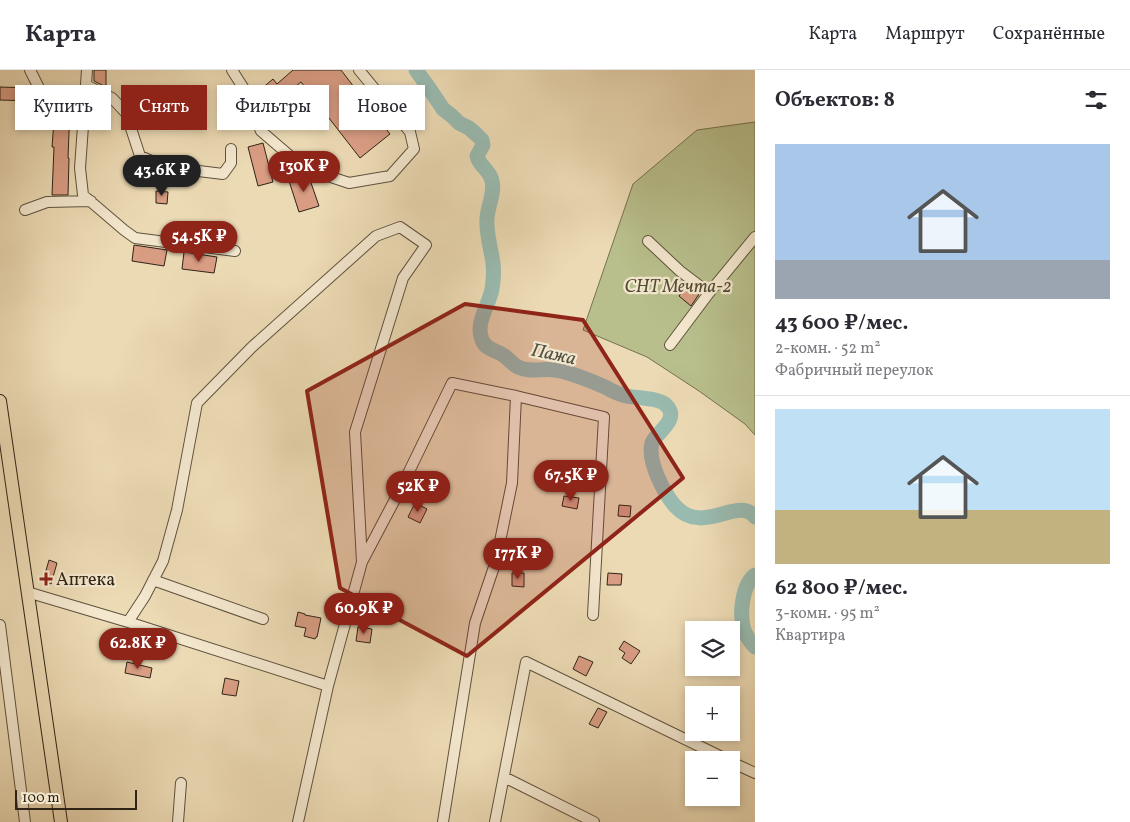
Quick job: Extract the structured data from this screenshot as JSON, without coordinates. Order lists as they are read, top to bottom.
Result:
{
  "water": ["Пажа"],
  "parks": ["СНТ Мечта-2"],
  "places": {
    "health": ["Аптека"]
  },
  "scale_bar": "100 m",
  "page": {
    "header": "Карта",
    "nav": ["Карта", "Маршрут", "Сохранённые"],
    "heading": "Объектов: 8",
    "chip": [
      "Купить",
      "Снять",
      "Фильтры",
      "Новое"
    ],
    "list": [
      {
        "name": "43 600 ₽/мес.",
        "note": "2-комн. · 52 m² · Фабричный переулок"
      },
      {
        "name": "62 800 ₽/мес.",
        "note": "3-комн. · 95 m² · Квартира"
      }
    ],
    "price": [
      "130K ₽",
      "43.6K ₽",
      "54.5K ₽",
      "67.5K ₽",
      "52K ₽",
      "177K ₽",
      "60.9K ₽",
      "62.8K ₽"
    ],
    "map_buttons": ["+", "−"],
    "scale": "100 m"
  }
}
